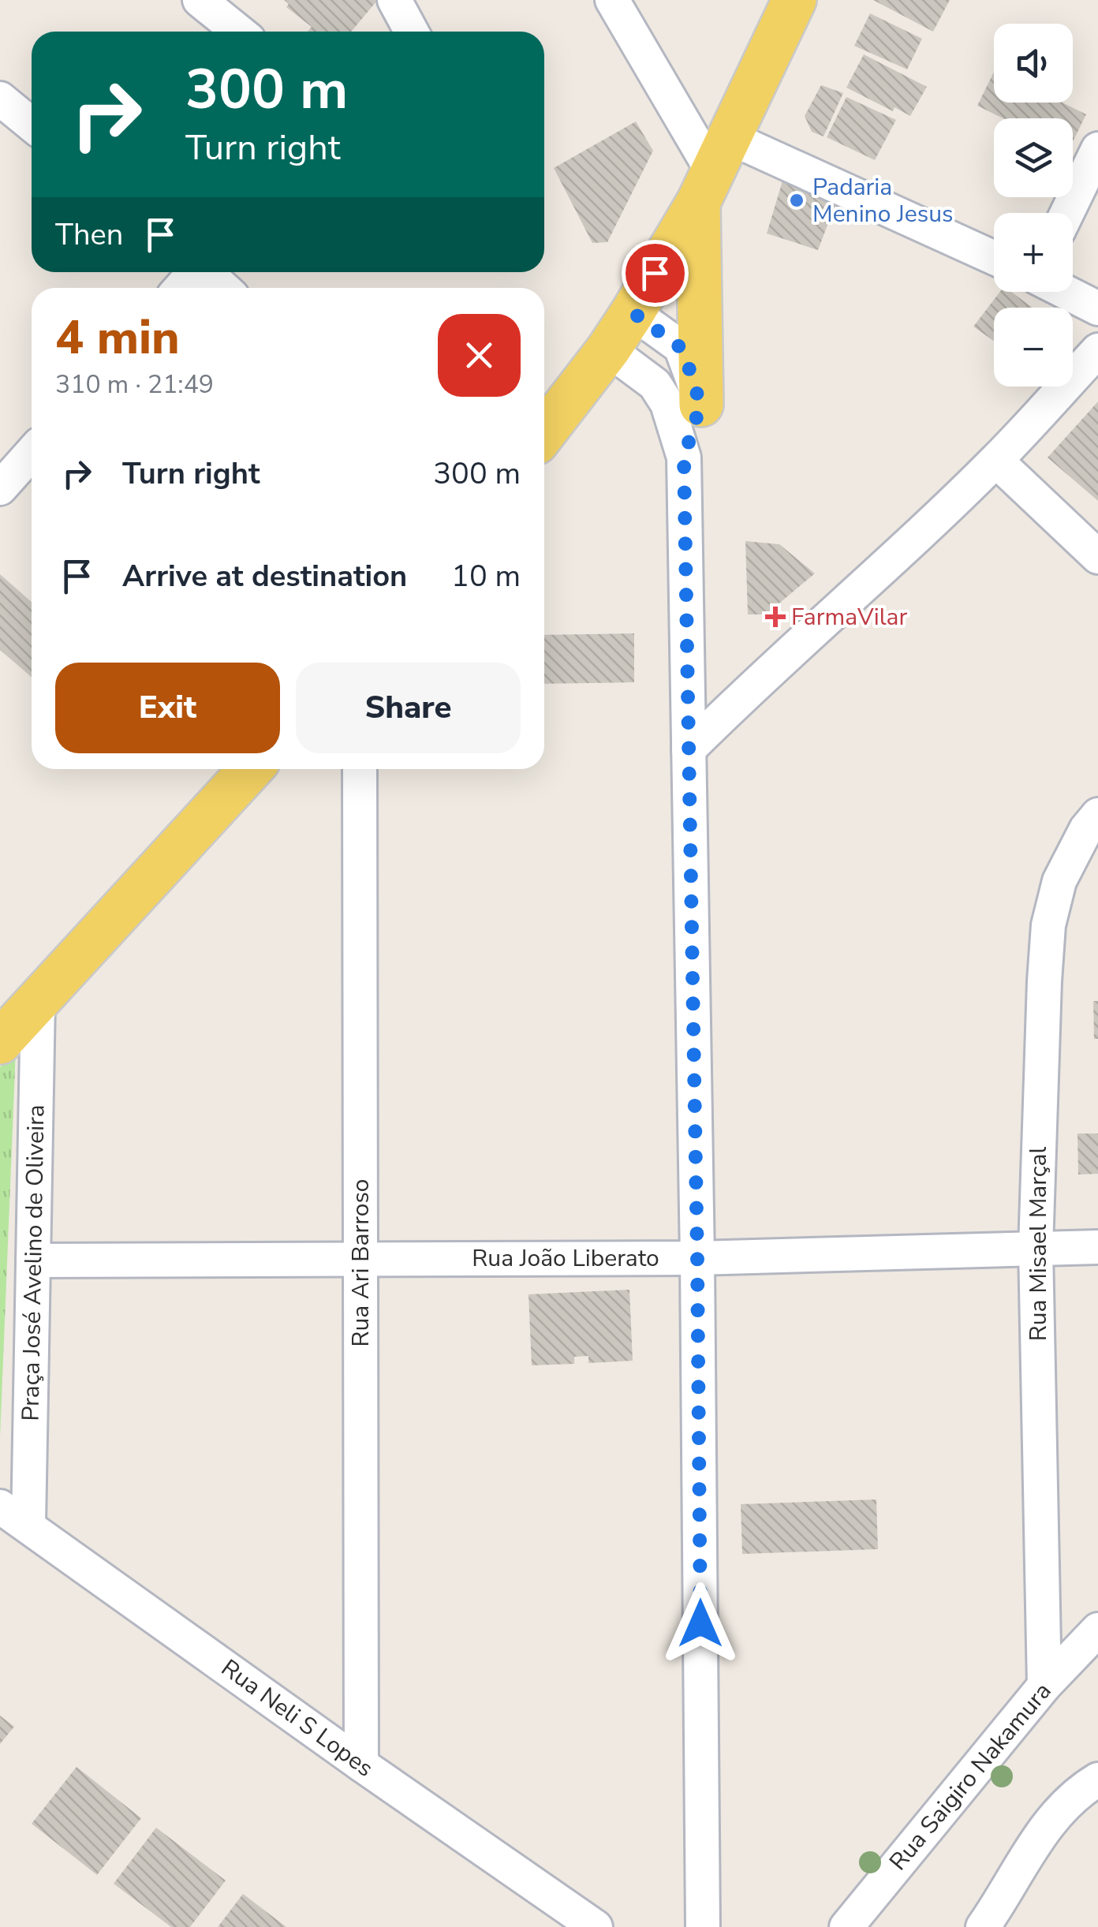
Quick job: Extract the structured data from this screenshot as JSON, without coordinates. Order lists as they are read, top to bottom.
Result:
{
  "streets": {
    "street": [
      "Rua Misael Marçal",
      "Rua João Liberato",
      "Praça José Avelino de Oliveira",
      "Rua Ari Barroso",
      "Rua Neli S Lopes",
      "Rua Saigiro Nakamura"
    ]
  },
  "crossings": [
    ["Rua Misael Marçal", "Rua João Liberato"],
    ["Rua Misael Marçal", "Rua Saigiro Nakamura"],
    ["Rua João Liberato", "Praça José Avelino de Oliveira"],
    ["Rua João Liberato", "Rua Ari Barroso"],
    ["Praça José Avelino de Oliveira", "Rua Neli S Lopes"],
    ["Rua Ari Barroso", "Rua Neli S Lopes"]
  ],
  "places": {
    "other": ["Padaria Menino Jesus"],
    "health": ["FarmaVilar"]
  },
  "page": {
    "map_buttons": ["+", "−"],
    "turn": ["300 m", "Turn right"],
    "then": "Then",
    "heading": ["4 min", "310 m · 21:49"],
    "list": [
      {
        "name": "Turn right",
        "value": "300 m"
      },
      {
        "name": "Arrive at destination",
        "value": "10 m"
      }
    ],
    "buttons": ["Exit", "Share"]
  }
}
